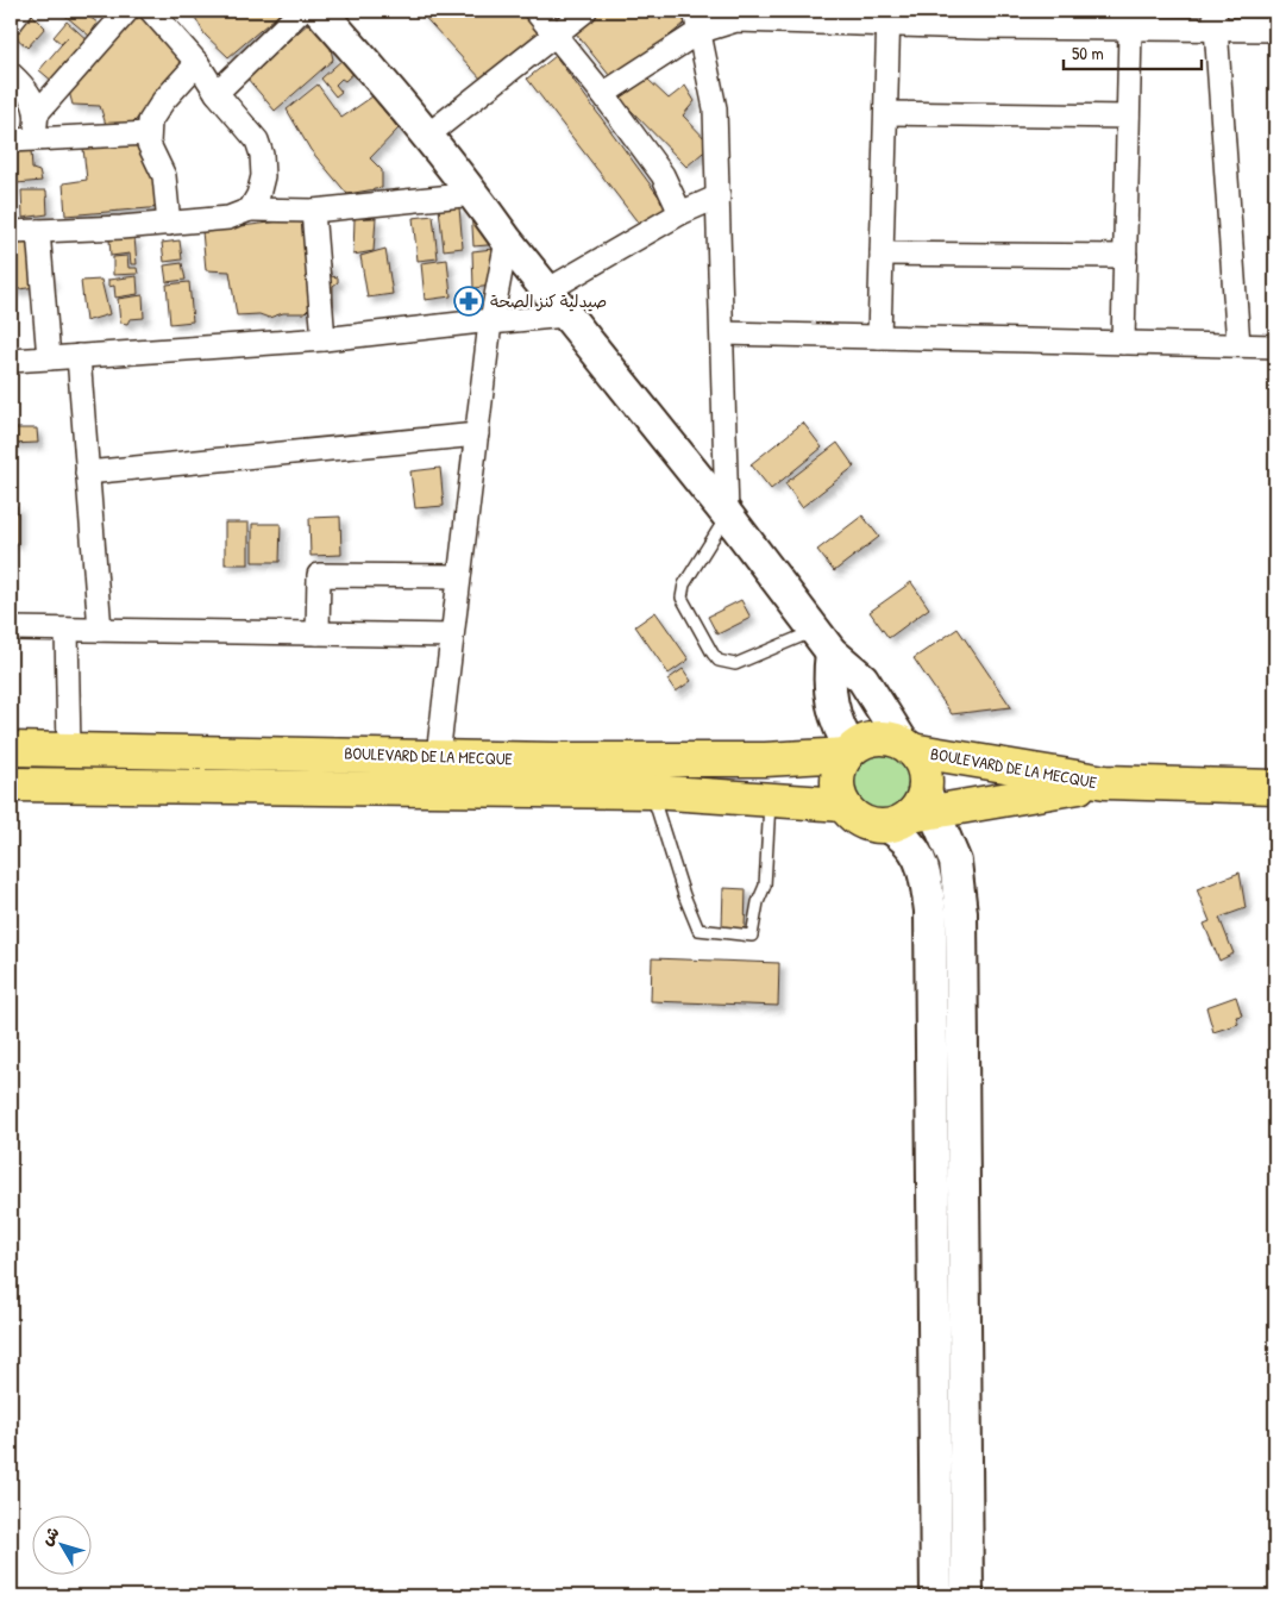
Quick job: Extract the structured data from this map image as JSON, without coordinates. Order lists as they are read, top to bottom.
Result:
{
  "streets": {
    "main road": ["BOULEVARD DE LA MECQUE"]
  },
  "places": {
    "pharmacy": ["صيدلية كنز الصحة"]
  },
  "scale_bar": "50 m",
  "north": "top left"
}
